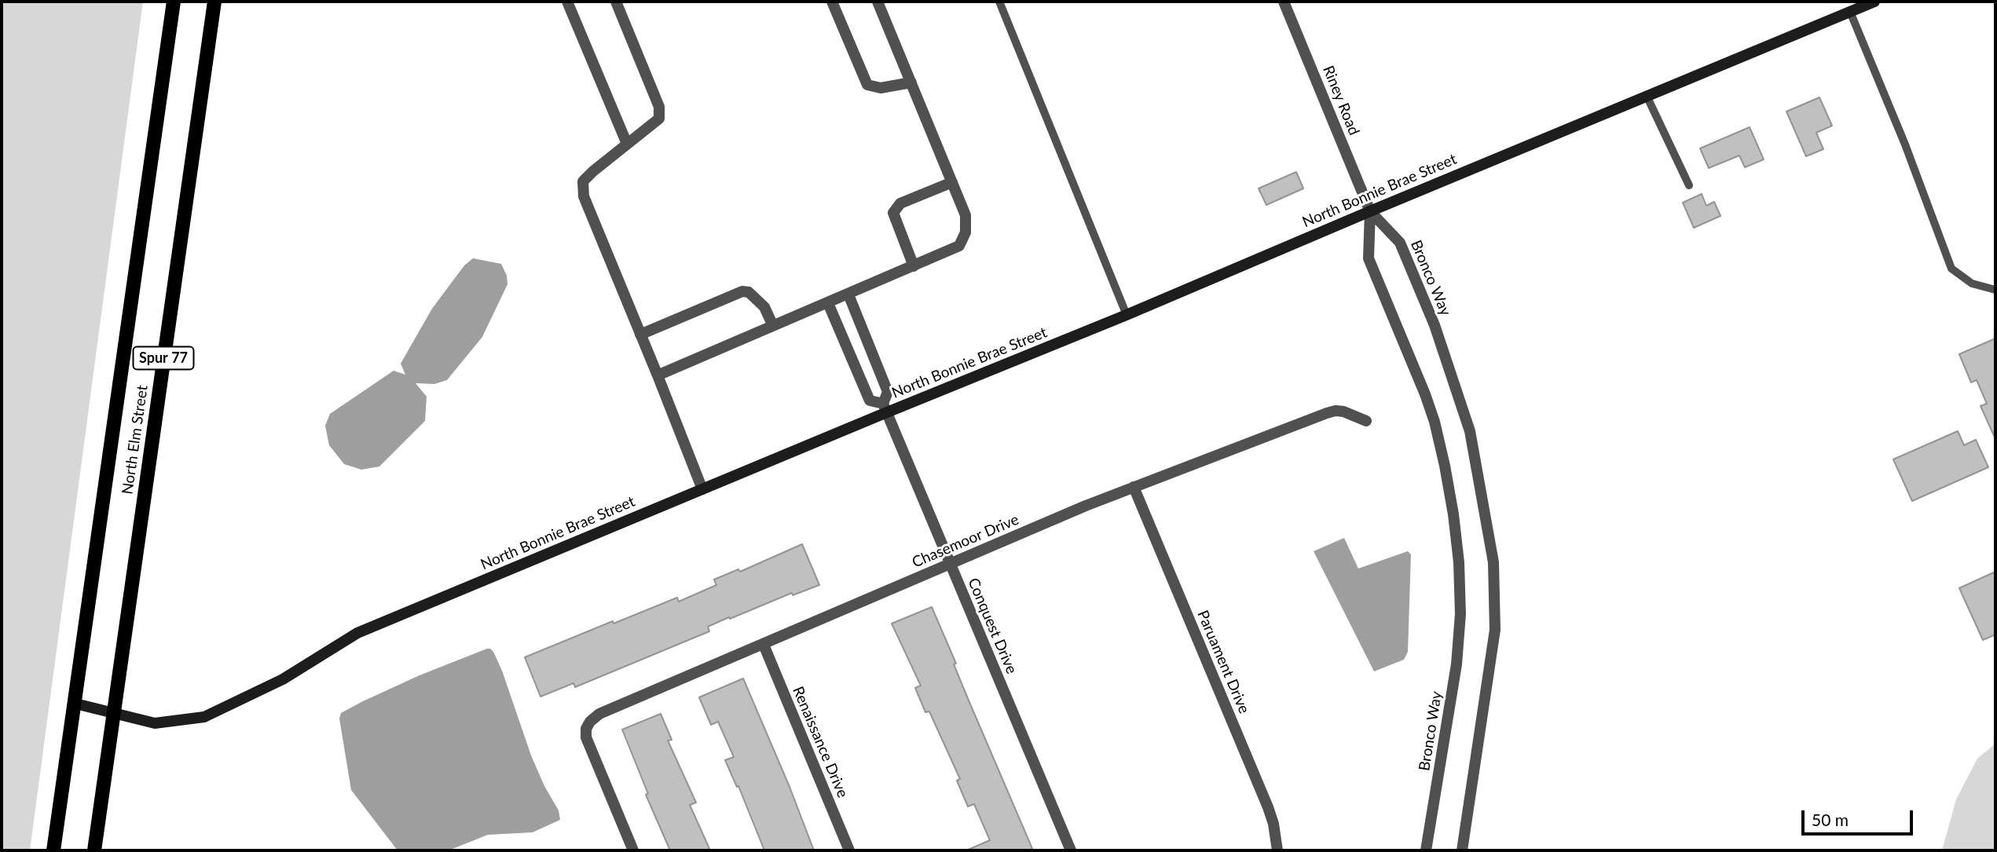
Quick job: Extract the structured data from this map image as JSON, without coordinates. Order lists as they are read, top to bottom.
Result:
{
  "streets": {
    "main road": ["North Bonnie Brae Street", "Spur 77", "North Elm Street"],
    "street": [
      "Riney Road",
      "Bronco Way",
      "Chasemoor Drive",
      "Conquest Drive",
      "Paruament Drive",
      "Renaissance Drive"
    ]
  },
  "crossings": [
    ["Riney Road", "North Bonnie Brae Street"],
    ["Riney Road", "Bronco Way"],
    ["North Bonnie Brae Street", "Bronco Way"],
    ["North Bonnie Brae Street", "North Elm Street"],
    ["North Bonnie Brae Street", "Conquest Drive"],
    ["Chasemoor Drive", "Conquest Drive"],
    ["Chasemoor Drive", "Paruament Drive"],
    ["Chasemoor Drive", "Renaissance Drive"]
  ],
  "scale_bar": "50 m"
}
